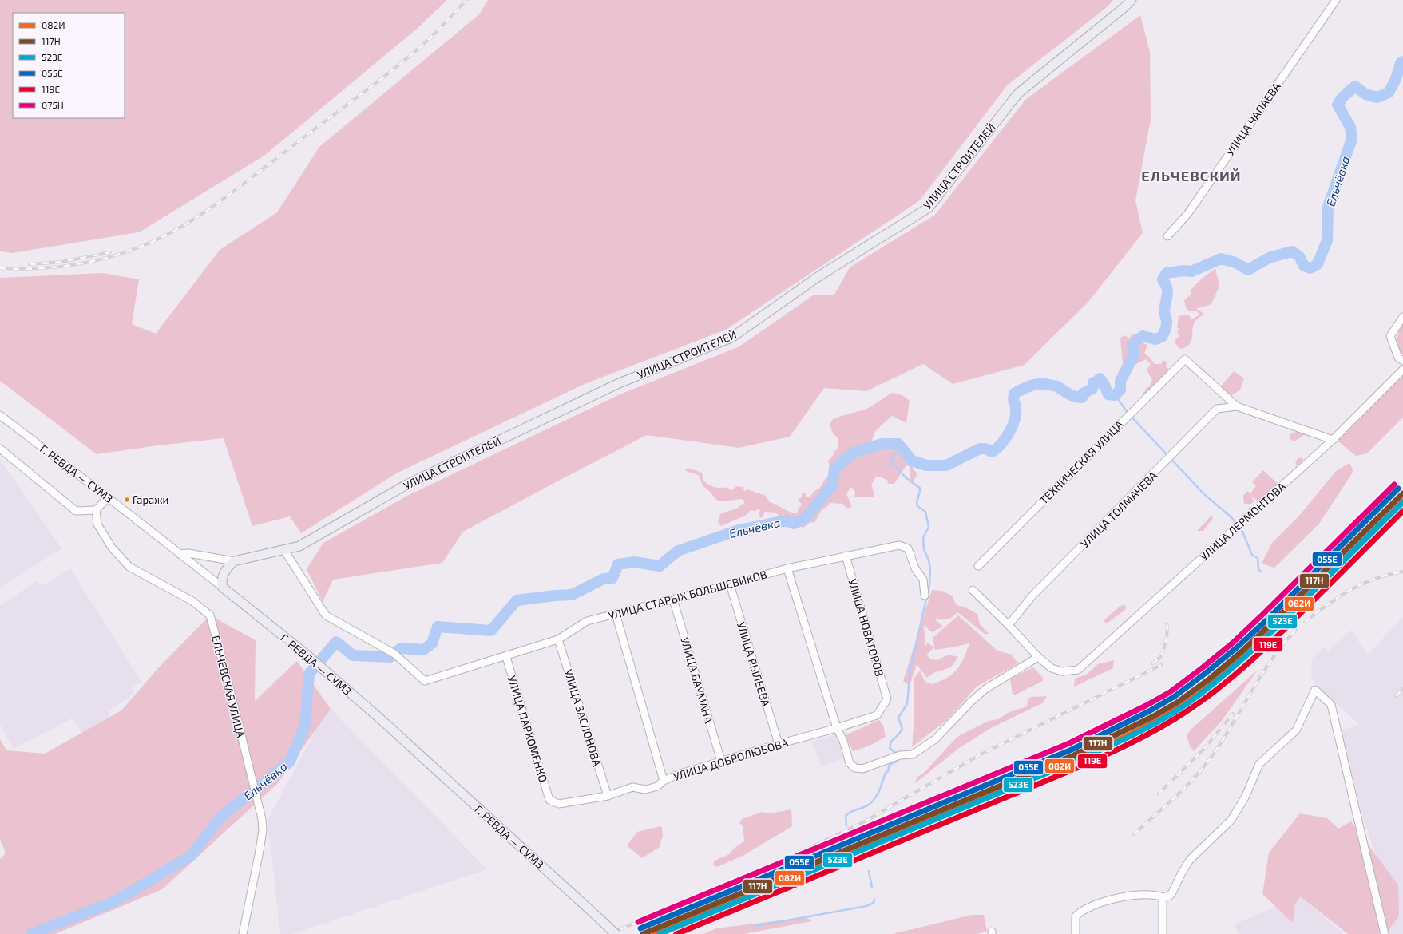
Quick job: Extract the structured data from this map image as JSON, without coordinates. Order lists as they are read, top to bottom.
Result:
{
  "streets": {
    "main road": ["УЛИЦА СТРОИТЕЛЕЙ", "Г. РЕВДА — СУМЗ"],
    "street": [
      "УЛИЦА ЧАПАЕВА",
      "ТЕХНИЧЕСКАЯ УЛИЦА",
      "УЛИЦА ТОЛМАЧЁВА",
      "УЛИЦА ЛЕРМОНТОВА",
      "УЛИЦА СТАРЫХ БОЛЬШЕВИКОВ",
      "УЛИЦА НОВАТОРОВ",
      "УЛИЦА РЫЛЕЕВА",
      "УЛИЦА БАУМАНА",
      "ЕЛЬЧЕВСКАЯ УЛИЦА",
      "УЛИЦА ЗАСЛОНОВА",
      "УЛИЦА ПАРХОМЕНКО",
      "УЛИЦА ДОБРОЛЮБОВА"
    ]
  },
  "crossings": [
    ["УЛИЦА СТРОИТЕЛЕЙ", "Г. РЕВДА — СУМЗ"],
    ["УЛИЦА СТРОИТЕЛЕЙ", "УЛИЦА СТАРЫХ БОЛЬШЕВИКОВ"],
    ["ТЕХНИЧЕСКАЯ УЛИЦА", "УЛИЦА ТОЛМАЧЁВА"],
    ["УЛИЦА СТАРЫХ БОЛЬШЕВИКОВ", "УЛИЦА НОВАТОРОВ"],
    ["УЛИЦА СТАРЫХ БОЛЬШЕВИКОВ", "УЛИЦА РЫЛЕЕВА"],
    ["УЛИЦА СТАРЫХ БОЛЬШЕВИКОВ", "УЛИЦА БАУМАНА"],
    ["УЛИЦА СТАРЫХ БОЛЬШЕВИКОВ", "УЛИЦА ЗАСЛОНОВА"],
    ["УЛИЦА СТАРЫХ БОЛЬШЕВИКОВ", "УЛИЦА ПАРХОМЕНКО"],
    ["УЛИЦА НОВАТОРОВ", "УЛИЦА ДОБРОЛЮБОВА"],
    ["УЛИЦА РЫЛЕЕВА", "УЛИЦА ДОБРОЛЮБОВА"],
    ["УЛИЦА БАУМАНА", "УЛИЦА ДОБРОЛЮБОВА"],
    ["УЛИЦА ЗАСЛОНОВА", "УЛИЦА ДОБРОЛЮБОВА"],
    ["УЛИЦА ПАРХОМЕНКО", "УЛИЦА ДОБРОЛЮБОВА"]
  ],
  "districts": ["ЕЛЬЧЕВСКИЙ"],
  "water": ["Ельчёвка"],
  "places": ["Гаражи"],
  "lines": [
    "transit line 075Н",
    "transit line 055Е",
    "transit line 117Н",
    "transit line 082И",
    "transit line 523Е",
    "transit line 119Е"
  ],
  "legend": [
    "082И",
    "117Н",
    "523Е",
    "055Е",
    "119Е",
    "075Н"
  ]
}
